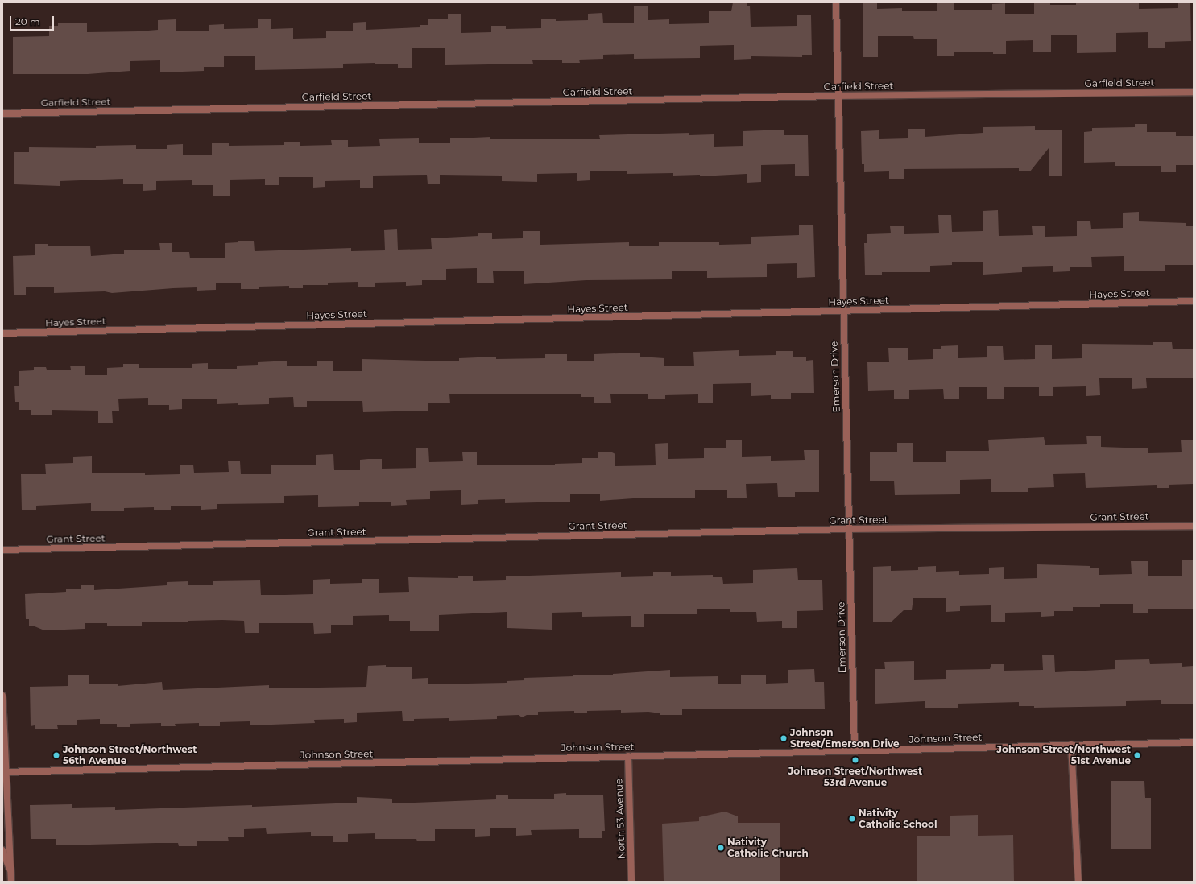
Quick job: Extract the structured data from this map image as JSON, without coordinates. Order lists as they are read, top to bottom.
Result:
{
  "streets": {
    "street": [
      "Garfield Street",
      "Hayes Street",
      "Emerson Drive",
      "Grant Street",
      "Johnson Street",
      "North 53 Avenue"
    ]
  },
  "crossings": [
    ["Garfield Street", "Emerson Drive"],
    ["Hayes Street", "Emerson Drive"],
    ["Emerson Drive", "Grant Street"],
    ["Emerson Drive", "Johnson Street"],
    ["Johnson Street", "North 53 Avenue"]
  ],
  "places": [
    "Johnson Street/Emerson Drive",
    "Johnson Street/Northwest 56th Avenue",
    "Johnson Street/Northwest 51st Avenue",
    "Johnson Street/Northwest 53rd Avenue",
    "Nativity Catholic School",
    "Nativity Catholic Church"
  ],
  "scale_bar": "20 m"
}
